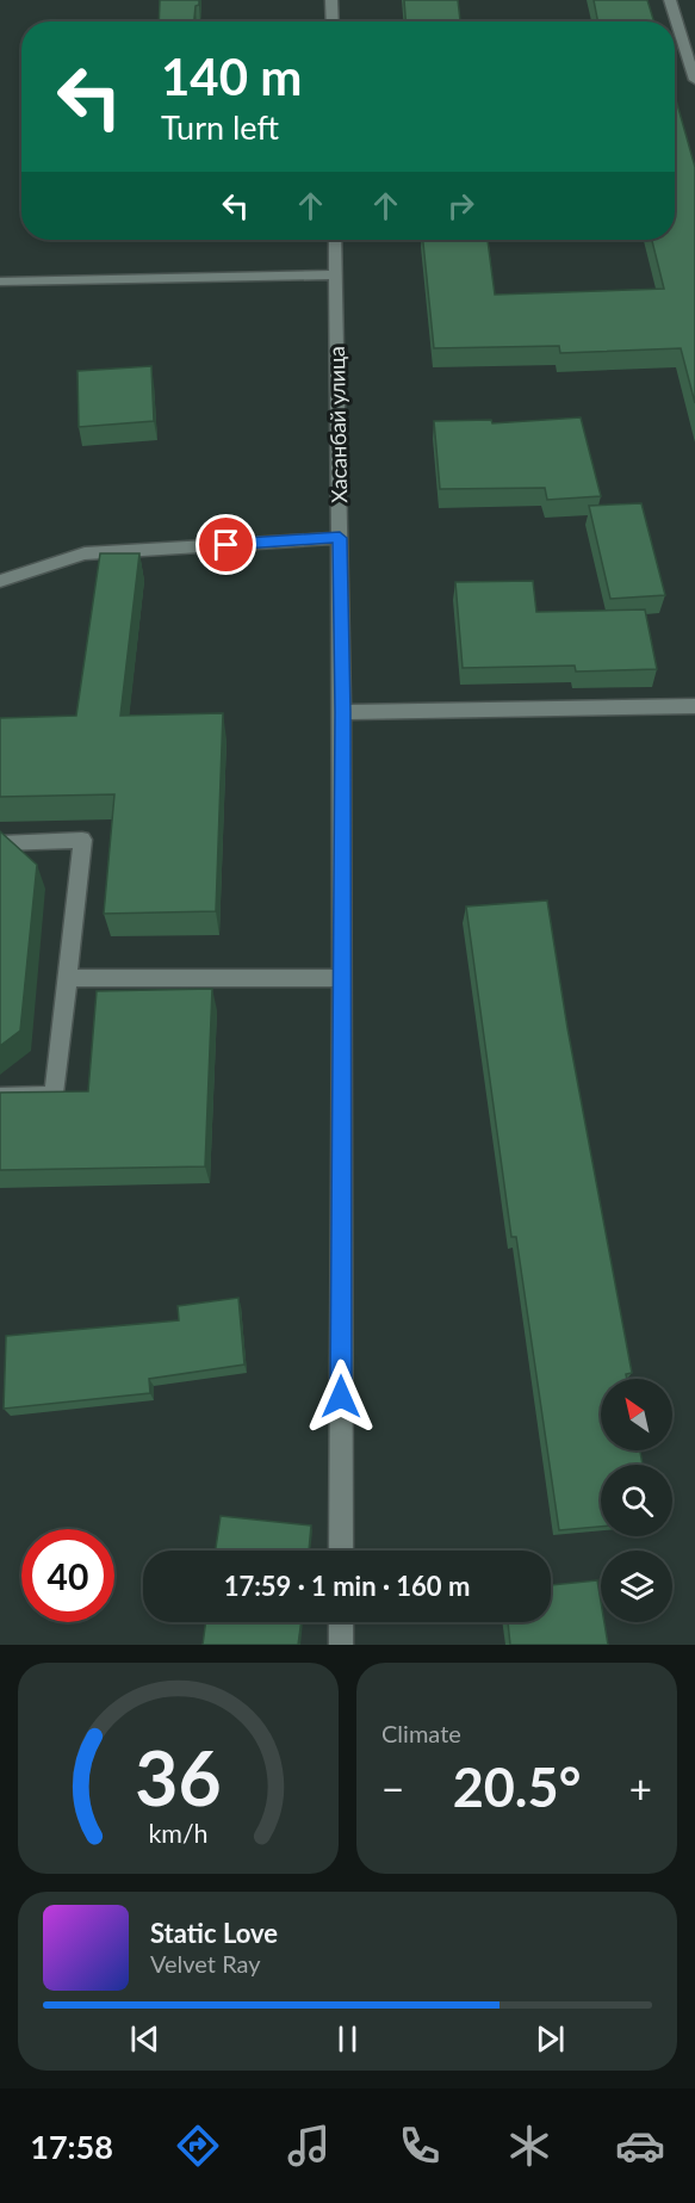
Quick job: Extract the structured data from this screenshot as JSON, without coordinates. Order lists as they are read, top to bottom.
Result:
{
  "streets": {
    "street": ["Хасанбай улица"]
  },
  "north": "top left",
  "page": {
    "turn": ["140 m", "Turn left"],
    "limit": "40",
    "trip": "17:59 · 1 min · 160 m",
    "tile": "Climate",
    "heat": ["−", "20.5°", "+"],
    "song": ["Static Love", "Velvet Ray"],
    "tabs": "17:58",
    "gauge": ["36", "km/h"]
  }
}
